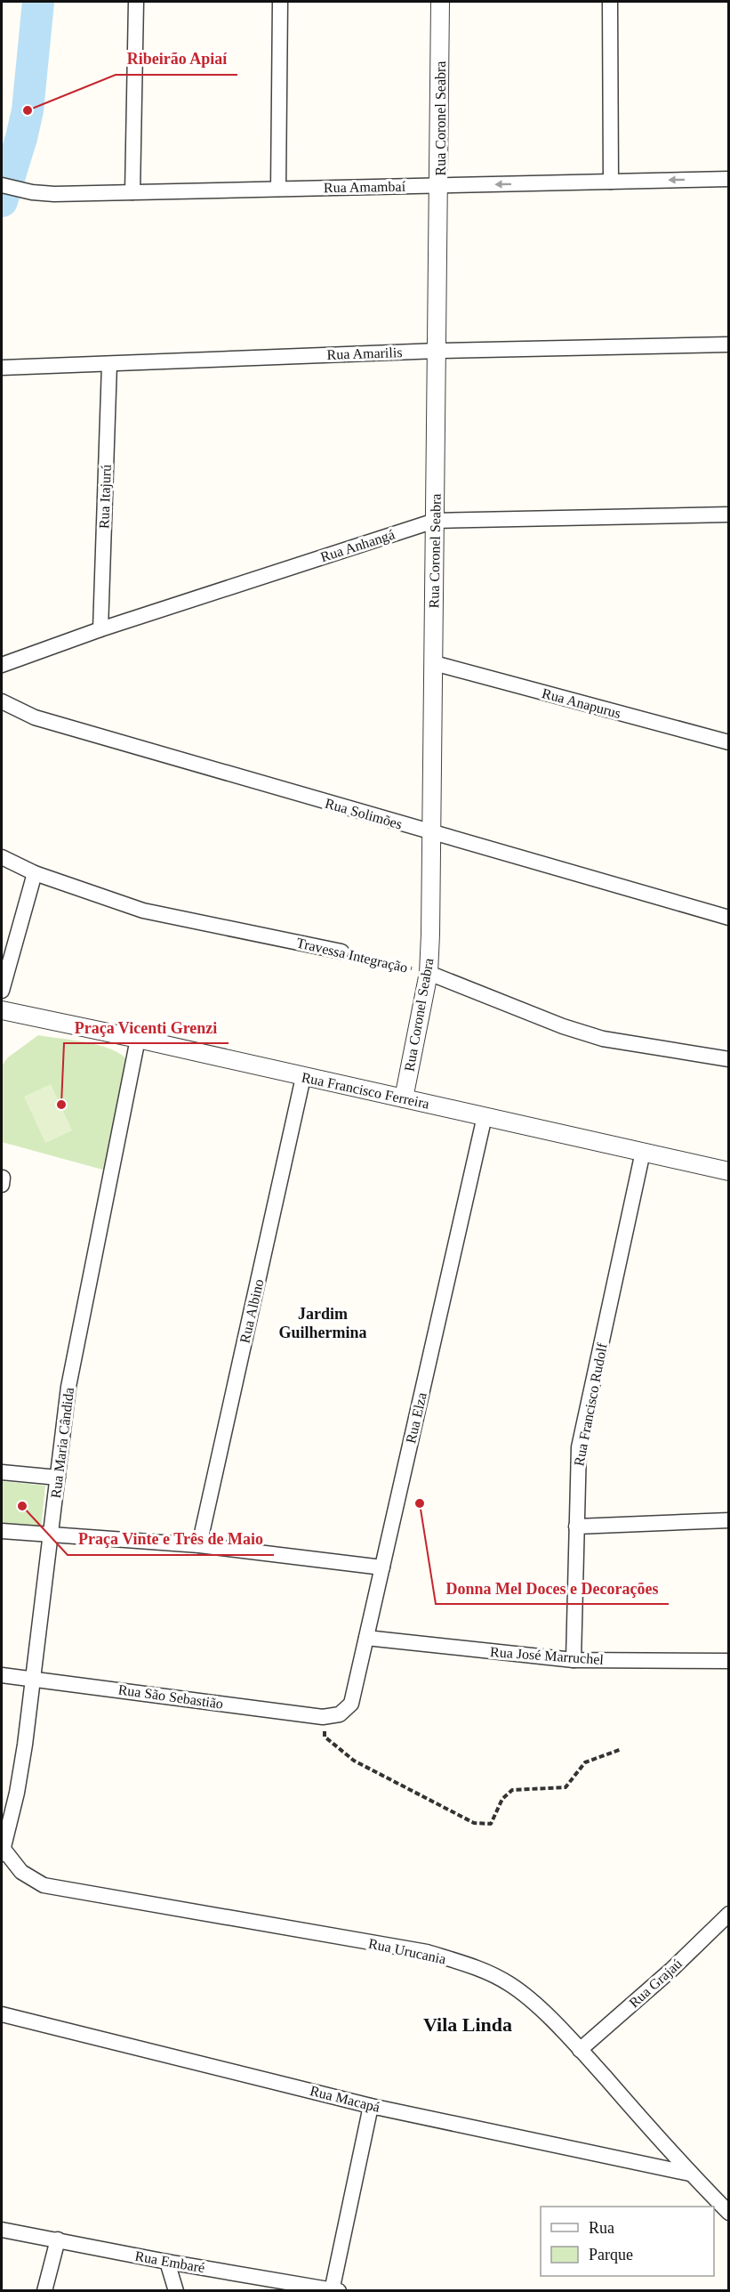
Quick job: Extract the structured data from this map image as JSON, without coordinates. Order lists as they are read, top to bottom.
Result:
{
  "streets": {
    "street": [
      "Rua Coronel Seabra",
      "Rua Amambaí",
      "Rua Amarilis",
      "Rua Itajurú",
      "Rua Anhangá",
      "Rua Anapurus",
      "Rua Solimões",
      "Travessa Integração",
      "Rua Francisco Ferreira",
      "Rua Albino",
      "Rua Francisco Rudolf",
      "Rua Elza",
      "Rua Maria Cândida",
      "Rua José Marruchel",
      "Rua São Sebastião",
      "Rua Urucania",
      "Rua Grajaú",
      "Rua Macapá",
      "Rua Embaré"
    ]
  },
  "crossings": [
    ["Rua Coronel Seabra", "Rua Amambaí"],
    ["Rua Coronel Seabra", "Rua Amarilis"],
    ["Rua Coronel Seabra", "Rua Anhangá"],
    ["Rua Coronel Seabra", "Rua Anapurus"],
    ["Rua Coronel Seabra", "Rua Solimões"],
    ["Rua Coronel Seabra", "Travessa Integração"],
    ["Rua Coronel Seabra", "Rua Francisco Ferreira"],
    ["Rua Amarilis", "Rua Itajurú"],
    ["Rua Itajurú", "Rua Anhangá"],
    ["Rua Francisco Ferreira", "Rua Albino"],
    ["Rua Francisco Ferreira", "Rua Francisco Rudolf"],
    ["Rua Francisco Ferreira", "Rua Elza"],
    ["Rua Francisco Ferreira", "Rua Maria Cândida"],
    ["Rua Francisco Rudolf", "Rua José Marruchel"],
    ["Rua Elza", "Rua José Marruchel"],
    ["Rua Elza", "Rua São Sebastião"],
    ["Rua Maria Cândida", "Rua São Sebastião"],
    ["Rua Maria Cândida", "Rua Urucania"],
    ["Rua Urucania", "Rua Grajaú"],
    ["Rua Urucania", "Rua Macapá"]
  ],
  "one_way": ["Rua Amambaí"],
  "districts": ["Jardim Guilhermina", "Vila Linda"],
  "places": [
    "Ribeirão Apiaí",
    "Praça Vicenti Grenzi",
    "Donna Mel Doces e Decorações",
    "Praça Vinte e Três de Maio"
  ],
  "legend": ["Rua", "Parque"]
}
